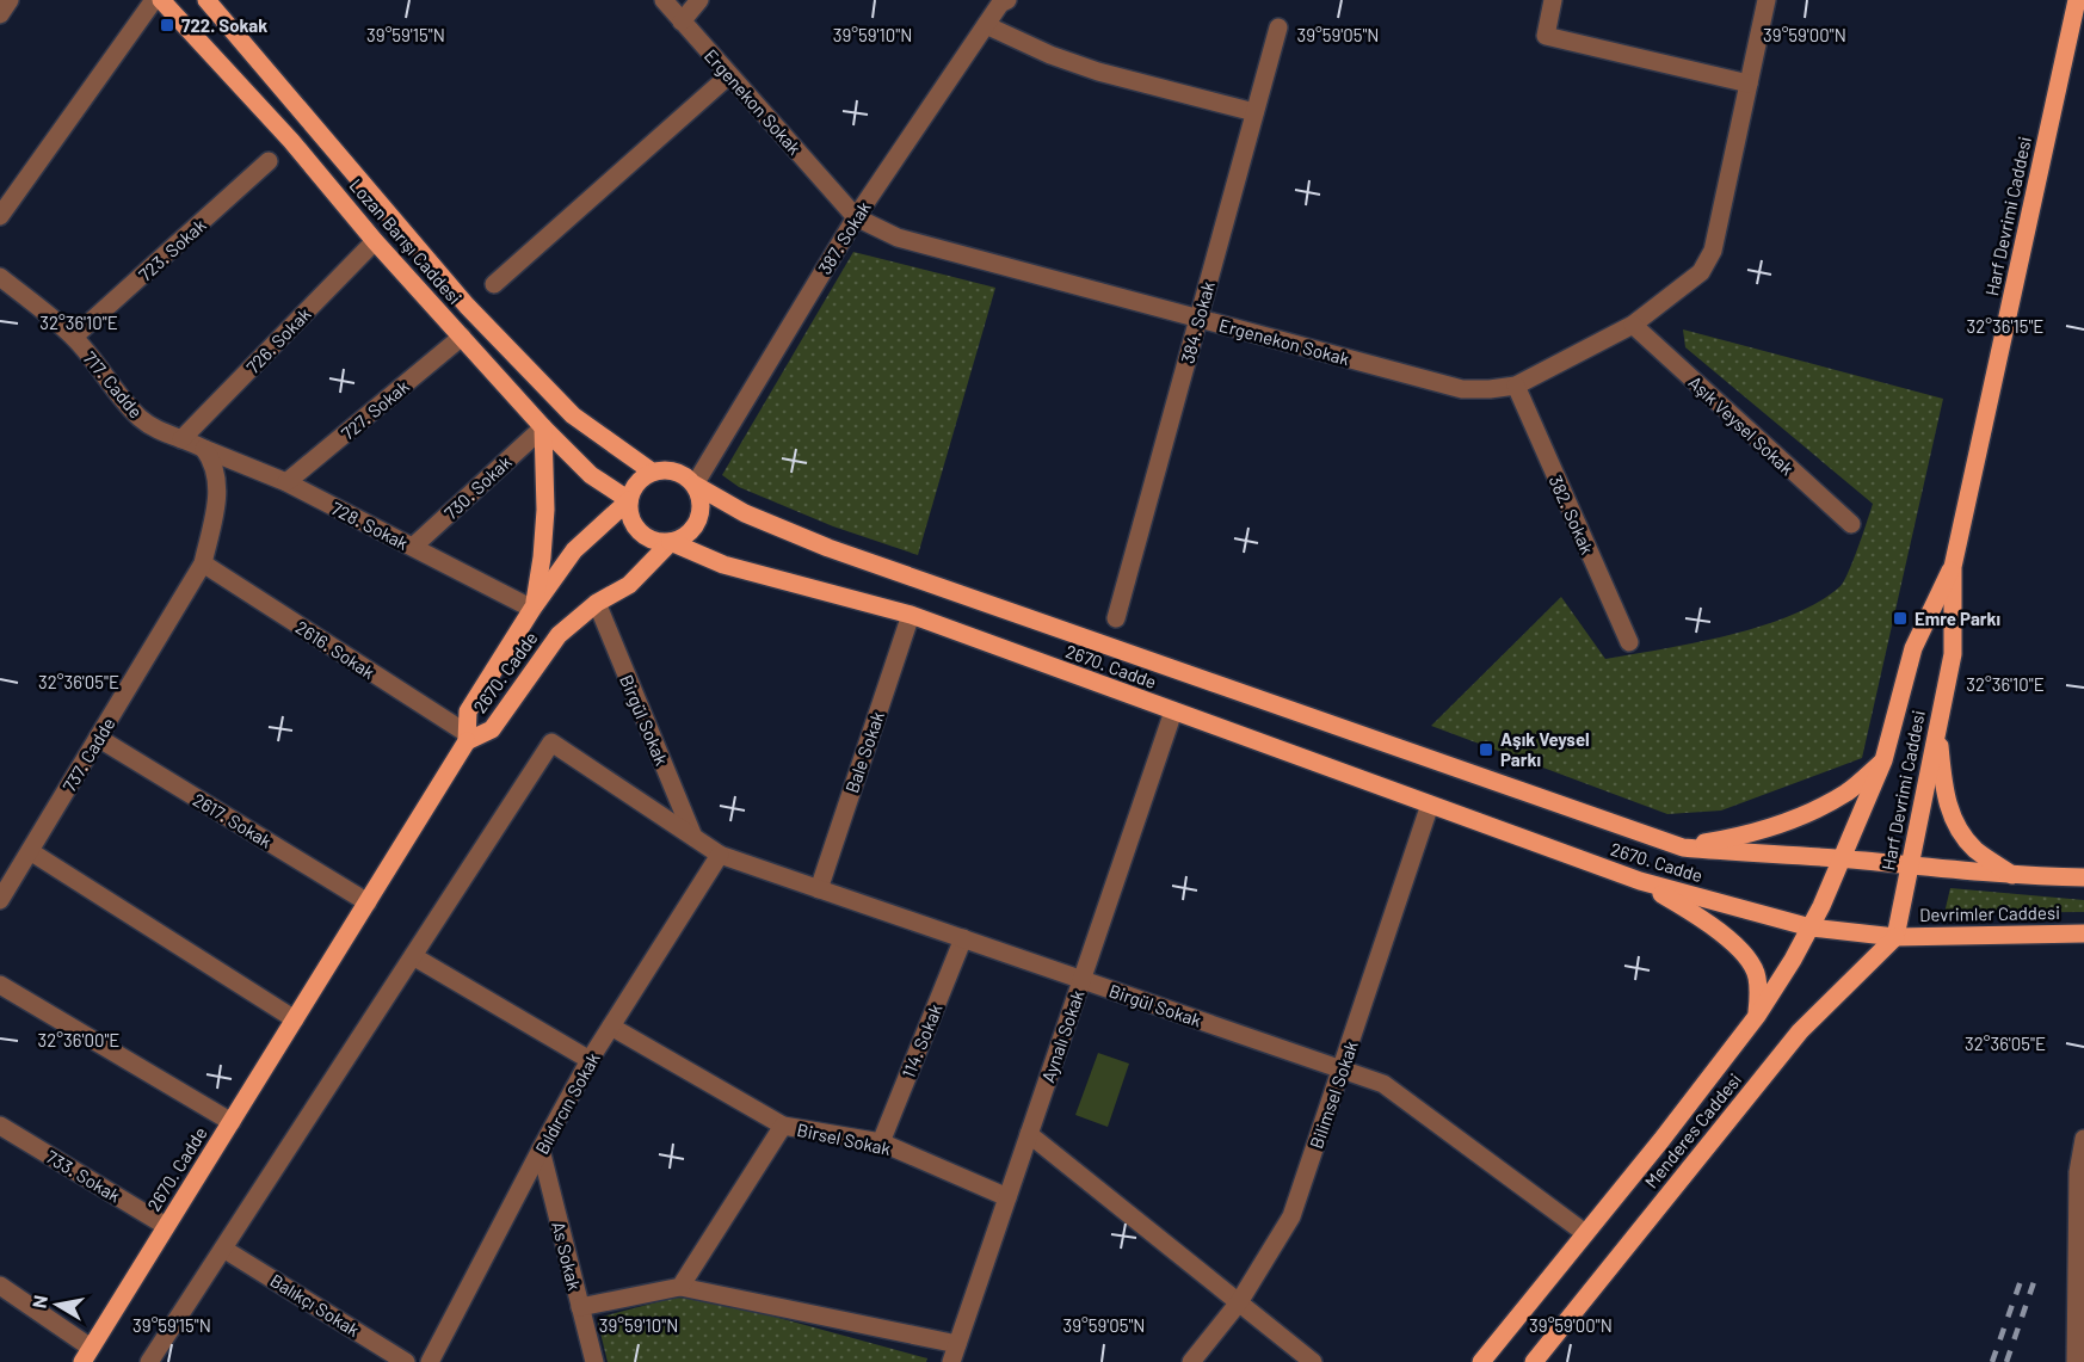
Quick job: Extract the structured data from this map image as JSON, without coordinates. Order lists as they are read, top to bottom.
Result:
{
  "streets": {
    "main road": [
      "Harf Devrimi Caddesi",
      "Lozan Barışı Caddesi",
      "2670. Cadde",
      "Devrimler Caddesi",
      "Menderes Caddesi"
    ],
    "street": [
      "Ergenekon Sokak",
      "387. Sokak",
      "723. Sokak",
      "384. Sokak",
      "726. Sokak",
      "717. Cadde",
      "727. Sokak",
      "Aşık Veysel Sokak",
      "730. Sokak",
      "382. Sokak",
      "728. Sokak",
      "2616. Sokak",
      "Birgül Sokak",
      "Bale Sokak",
      "737. Cadde",
      "2617. Sokak",
      "Aynalı Sokak",
      "114. Sokak",
      "Bilimsel Sokak",
      "Bıldırcın Sokak",
      "Birsel Sokak",
      "733. Sokak",
      "As Sokak",
      "Balıkçı Sokak"
    ]
  },
  "crossings": [
    ["Ergenekon Sokak", "387. Sokak"],
    ["Ergenekon Sokak", "384. Sokak"],
    ["Ergenekon Sokak", "Aşık Veysel Sokak"],
    ["Ergenekon Sokak", "382. Sokak"],
    ["Harf Devrimi Caddesi", "2670. Cadde"],
    ["Harf Devrimi Caddesi", "Devrimler Caddesi"],
    ["Harf Devrimi Caddesi", "Menderes Caddesi"],
    ["387. Sokak", "Lozan Barışı Caddesi"],
    ["387. Sokak", "2670. Cadde"],
    ["Lozan Barışı Caddesi", "726. Sokak"],
    ["Lozan Barışı Caddesi", "727. Sokak"],
    ["Lozan Barışı Caddesi", "730. Sokak"],
    ["Lozan Barışı Caddesi", "2670. Cadde"],
    ["723. Sokak", "717. Cadde"],
    ["726. Sokak", "717. Cadde"],
    ["717. Cadde", "728. Sokak"],
    ["717. Cadde", "737. Cadde"],
    ["727. Sokak", "728. Sokak"],
    ["730. Sokak", "728. Sokak"],
    ["728. Sokak", "2670. Cadde"],
    ["728. Sokak", "737. Cadde"],
    ["2616. Sokak", "2670. Cadde"],
    ["2616. Sokak", "737. Cadde"],
    ["2670. Cadde", "Birgül Sokak"],
    ["2670. Cadde", "Bale Sokak"],
    ["2670. Cadde", "2617. Sokak"],
    ["2670. Cadde", "Devrimler Caddesi"],
    ["2670. Cadde", "Aynalı Sokak"],
    ["2670. Cadde", "Bilimsel Sokak"],
    ["2670. Cadde", "Menderes Caddesi"],
    ["2670. Cadde", "733. Sokak"],
    ["Birgül Sokak", "Bale Sokak"],
    ["Birgül Sokak", "Aynalı Sokak"],
    ["Birgül Sokak", "114. Sokak"],
    ["Birgül Sokak", "Bilimsel Sokak"],
    ["Birgül Sokak", "Bıldırcın Sokak"],
    ["Birgül Sokak", "Menderes Caddesi"],
    ["737. Cadde", "2617. Sokak"],
    ["Devrimler Caddesi", "Menderes Caddesi"],
    ["Aynalı Sokak", "Birsel Sokak"],
    ["114. Sokak", "Birsel Sokak"],
    ["Bıldırcın Sokak", "Birsel Sokak"],
    ["Bıldırcın Sokak", "As Sokak"]
  ],
  "places": {
    "transit": ["722. Sokak", "Emre Parkı", "Aşık Veysel Parkı"]
  },
  "north": "left",
  "coordinates": [
    "39°59'15\"N",
    "39°59'10\"N",
    "39°59'05\"N",
    "39°59'00\"N",
    "32°36'10\"E",
    "32°36'15\"E",
    "32°36'05\"E",
    "32°36'00\"E"
  ]
}
